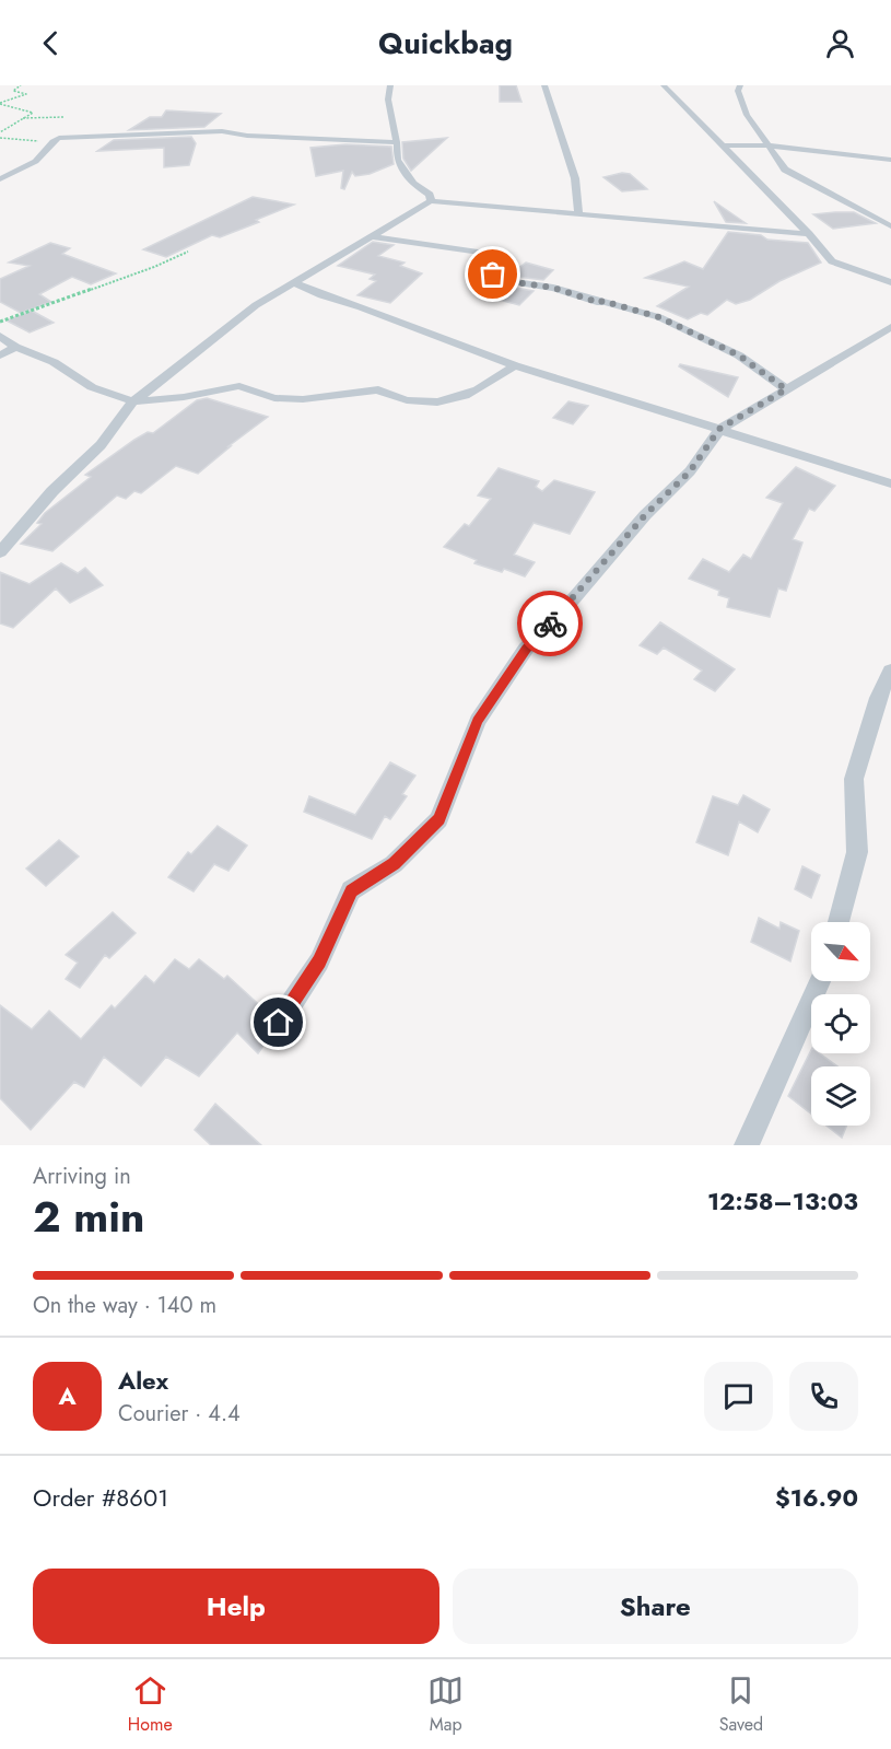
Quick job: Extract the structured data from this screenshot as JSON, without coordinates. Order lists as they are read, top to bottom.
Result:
{
  "north": "bottom right",
  "page": {
    "header": "Quickbag",
    "heading": ["2 min", "Arriving in", "12:58–13:03"],
    "panel": [
      "Alex",
      "Courier · 4.4",
      "Order #8601",
      "$16.90"
    ],
    "bar": "On the way · 140 m",
    "round": "A",
    "buttons": ["Help", "Share"],
    "tabs": ["Home", "Map", "Saved"]
  }
}
